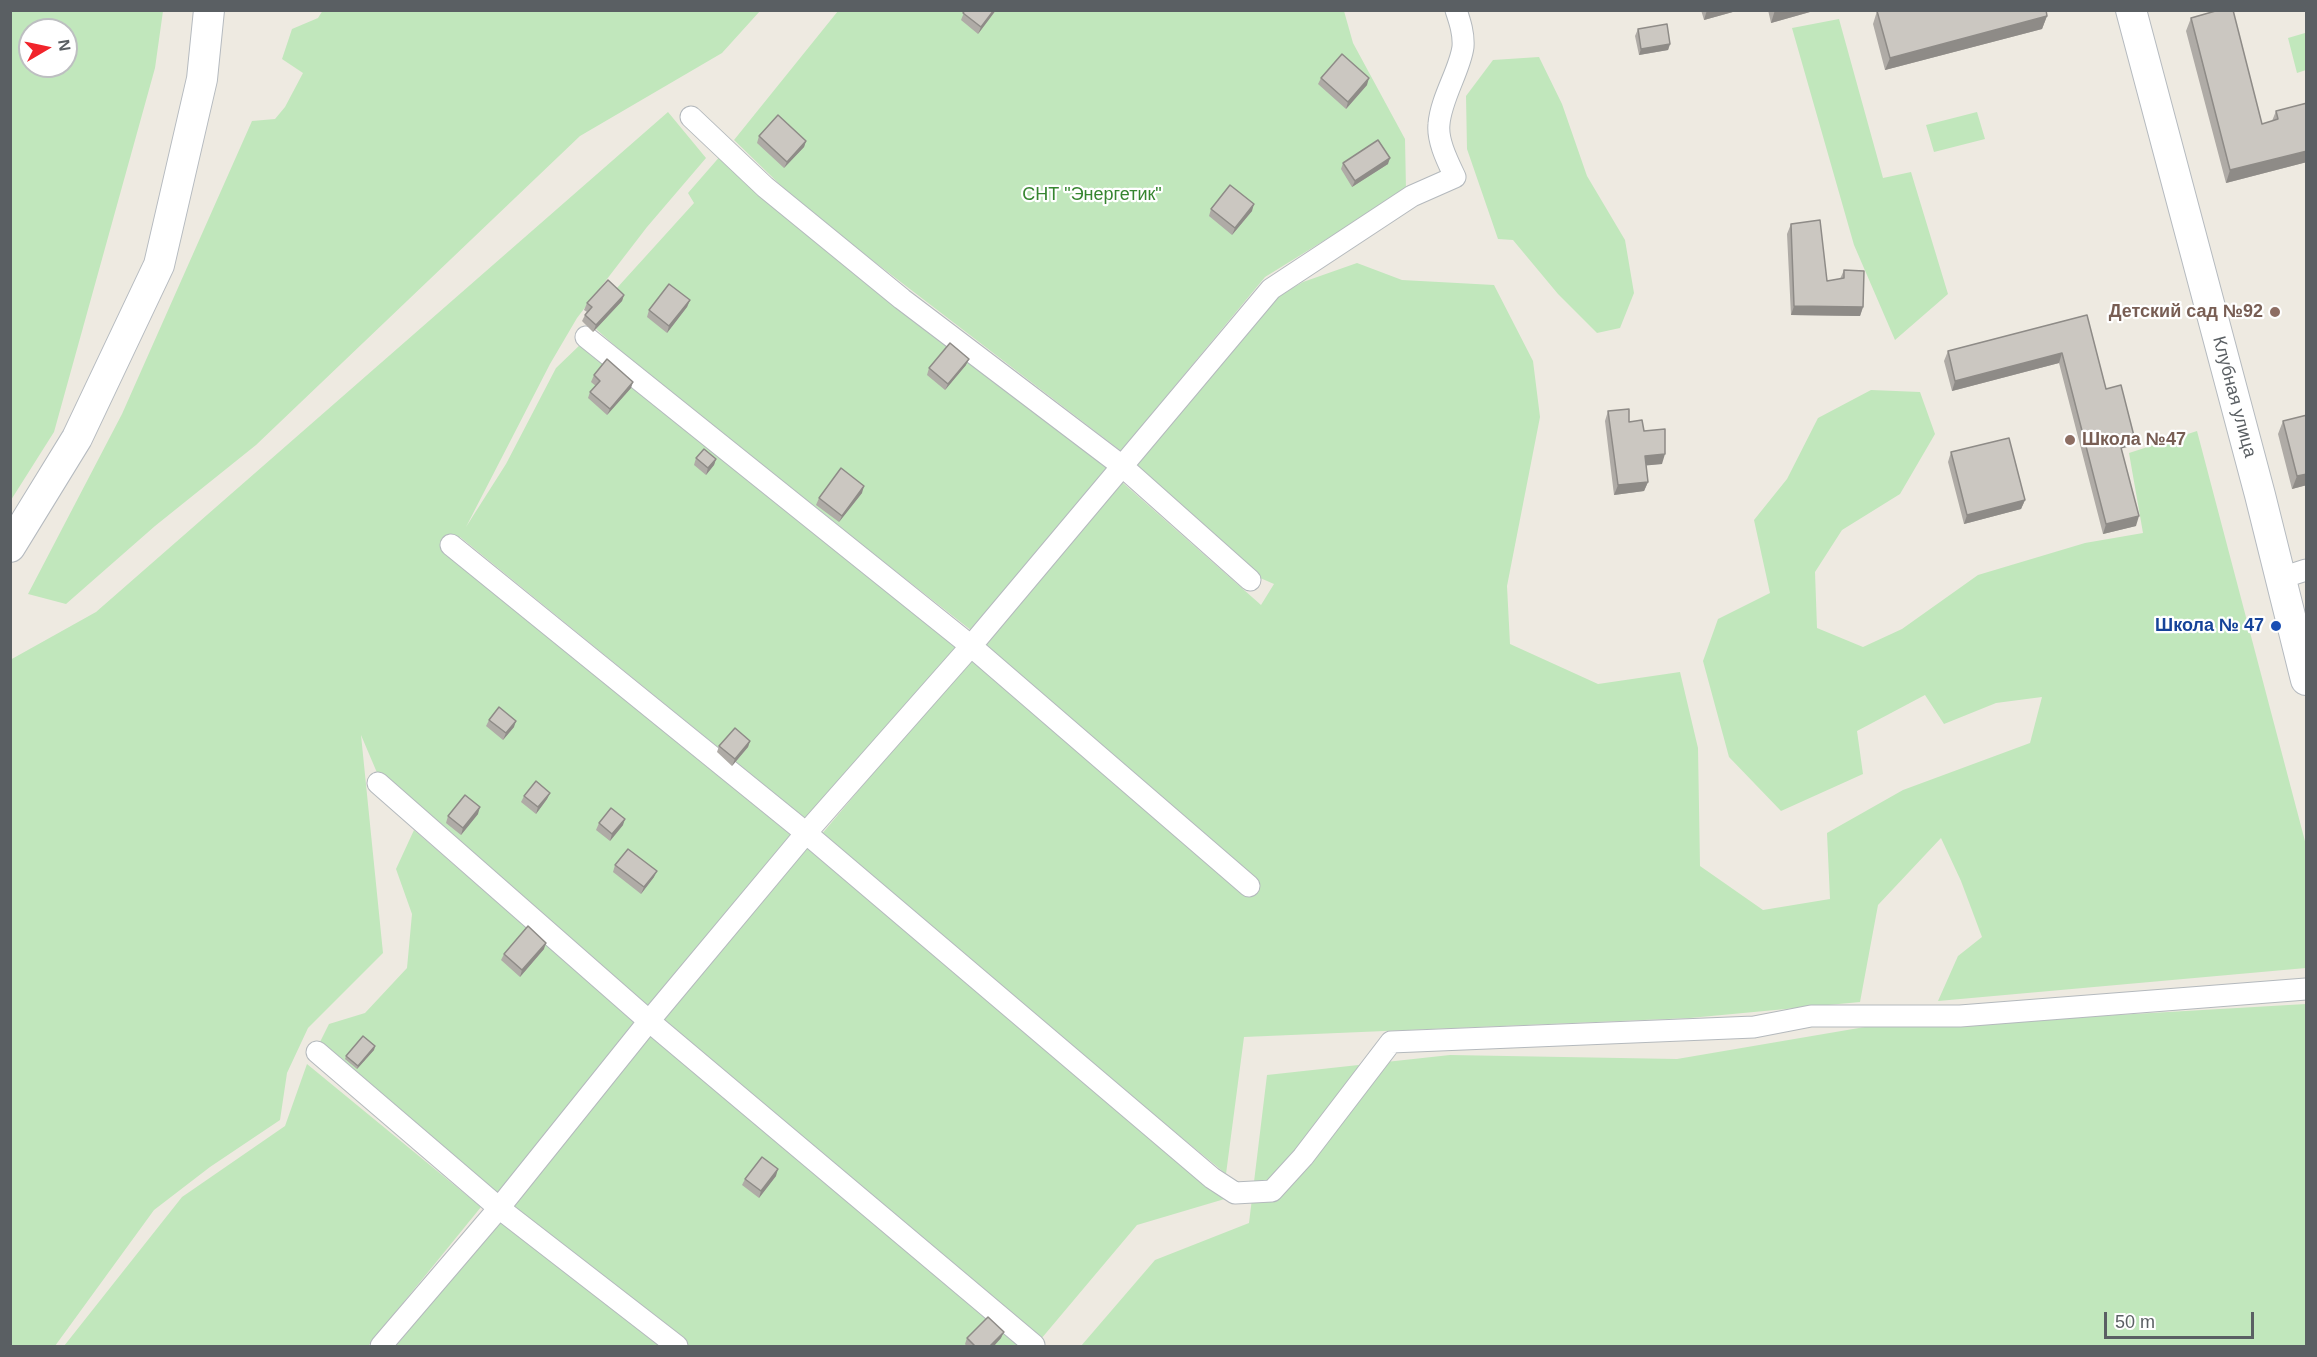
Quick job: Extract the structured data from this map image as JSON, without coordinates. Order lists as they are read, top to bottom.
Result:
{
  "streets": {
    "street": ["Клубная улица"]
  },
  "parks": ["СНТ \"Энергетик\""],
  "places": ["Детский сад №92", "Школа №47", "Школа № 47"],
  "scale_bar": "50 m",
  "north": "right"
}
